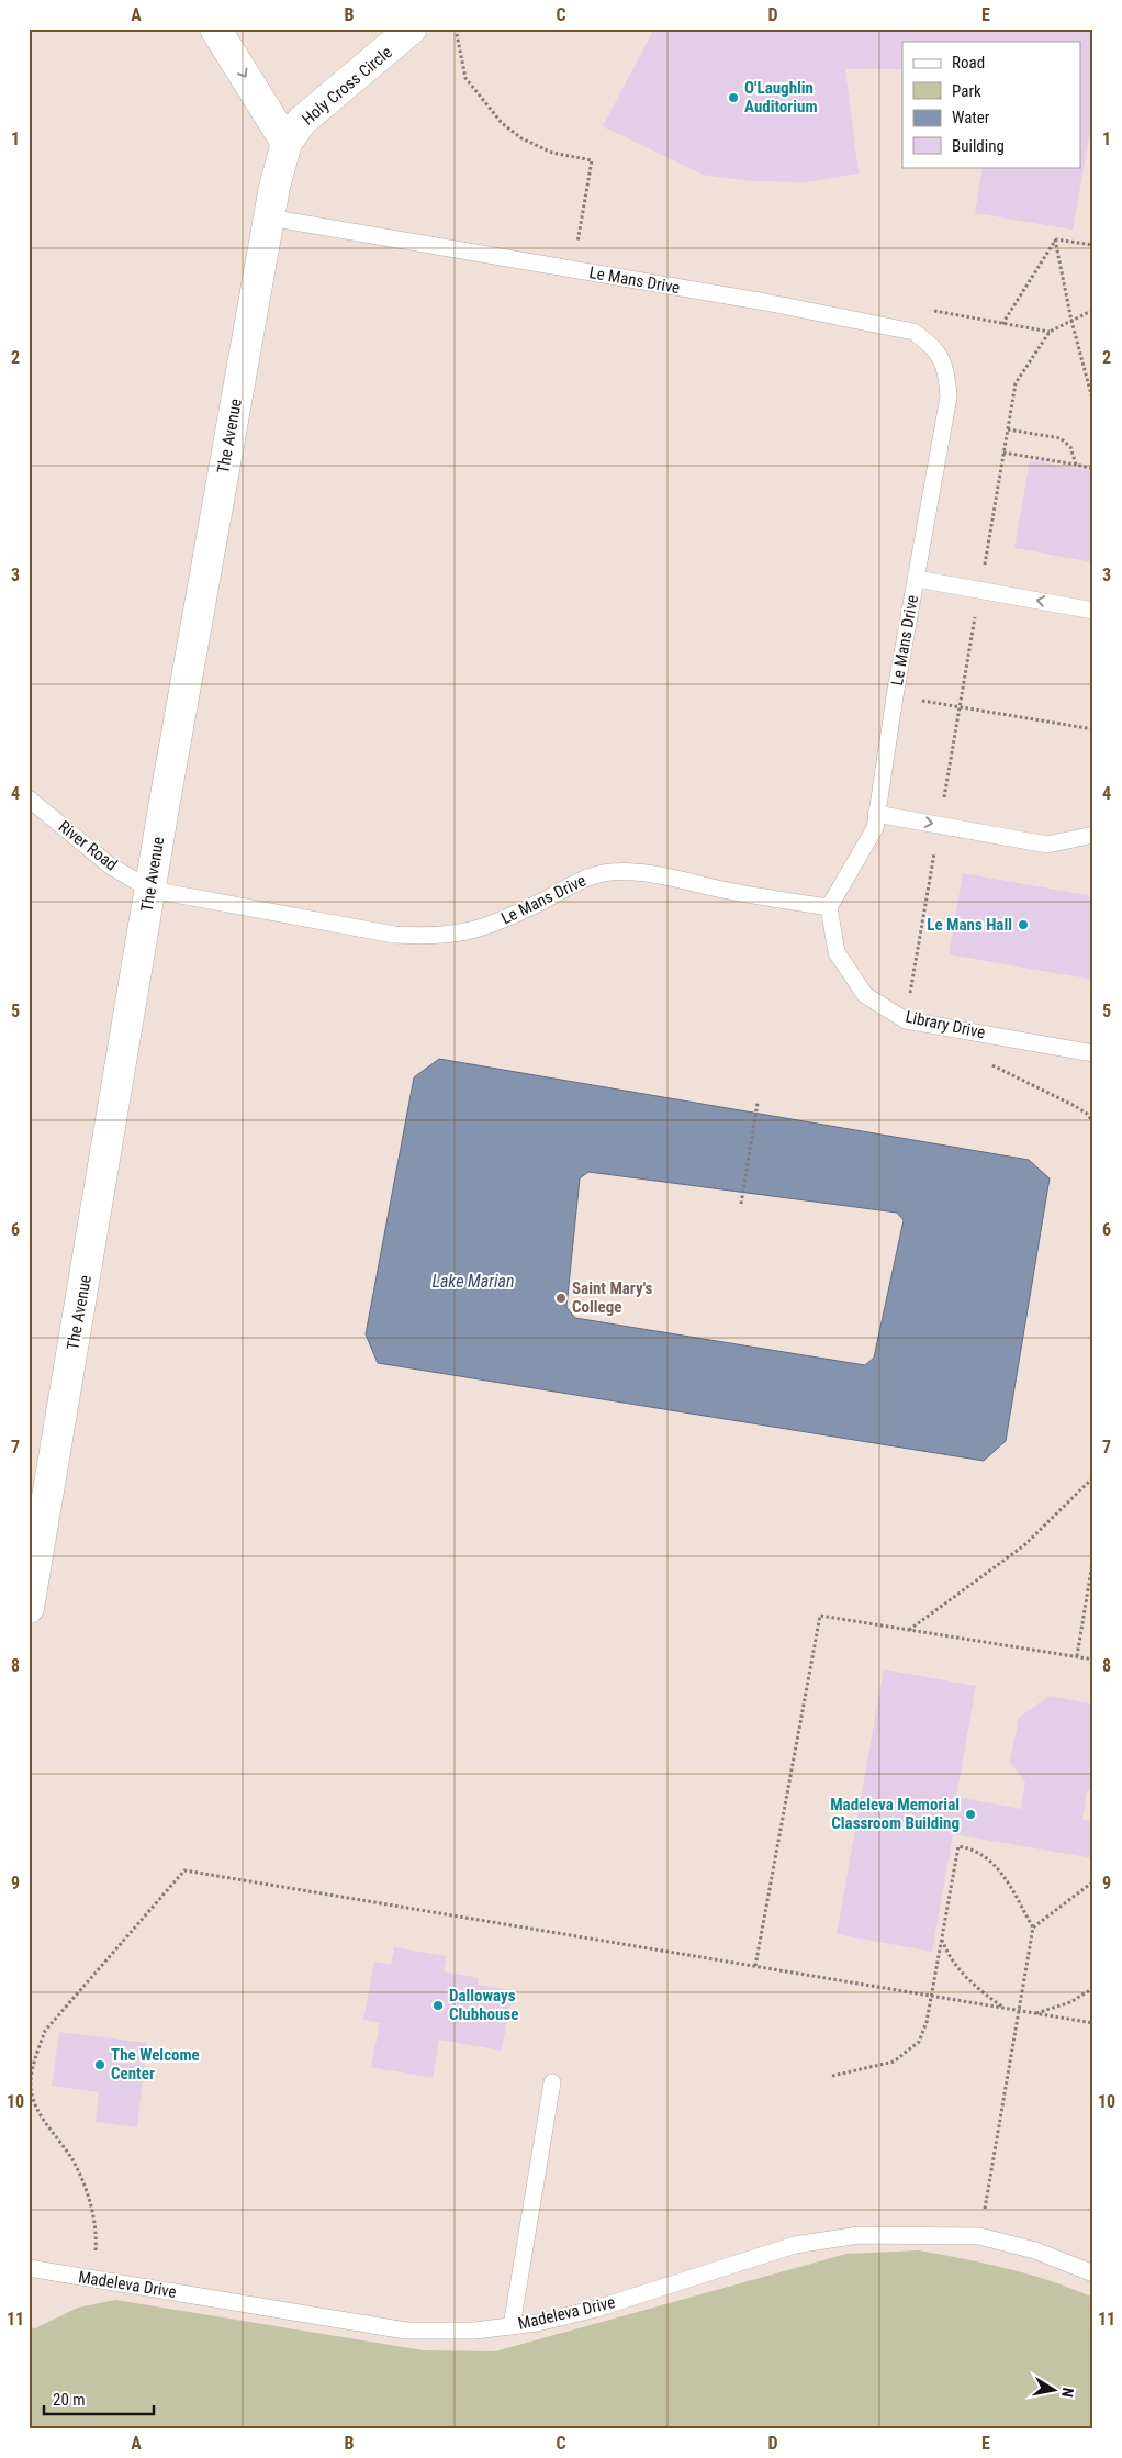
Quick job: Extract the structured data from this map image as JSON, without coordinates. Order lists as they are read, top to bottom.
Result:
{
  "streets": {
    "street": ["Holy Cross Circle", "The Avenue"],
    "lane": [
      "Le Mans Drive",
      "River Road",
      "Library Drive",
      "Madeleva Drive"
    ]
  },
  "crossings": [
    ["Holy Cross Circle", "The Avenue"],
    ["Le Mans Drive", "The Avenue"],
    ["Le Mans Drive", "River Road"],
    ["Le Mans Drive", "Library Drive"],
    ["The Avenue", "River Road"]
  ],
  "water": ["Lake Marian"],
  "places": [
    "O'Laughlin Auditorium",
    "Le Mans Hall",
    "Saint Mary's College",
    "Madeleva Memorial Classroom Building",
    "Dalloways Clubhouse",
    "The Welcome Center"
  ],
  "legend": [
    "Road",
    "Park",
    "Water",
    "Building"
  ],
  "scale_bar": "20 m",
  "north": "right",
  "grid": {
    "columns": [
      "A",
      "B",
      "C",
      "D",
      "E"
    ],
    "rows": [
      "1",
      "2",
      "3",
      "4",
      "5",
      "6",
      "7",
      "8",
      "9",
      "10",
      "11"
    ]
  }
}
